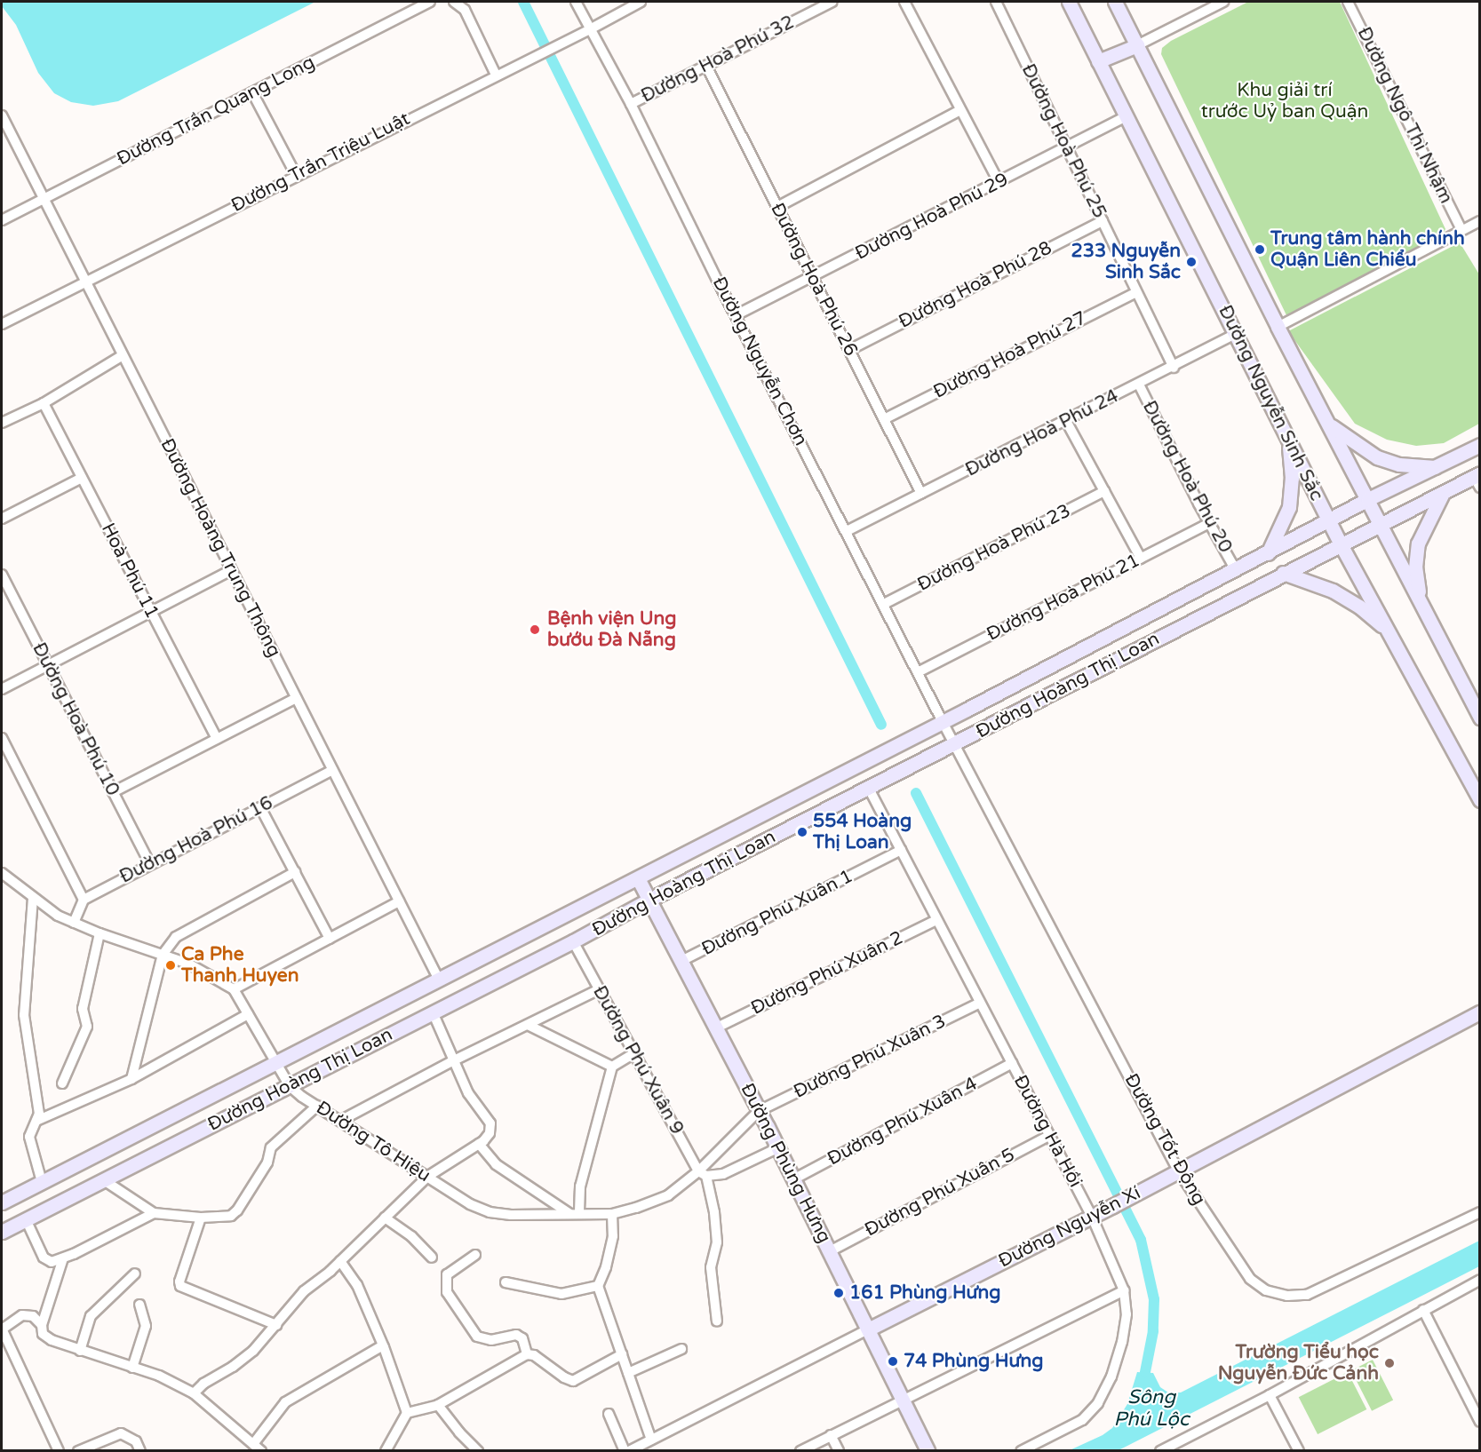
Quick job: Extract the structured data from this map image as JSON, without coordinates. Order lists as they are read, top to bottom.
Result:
{
  "streets": {
    "main road": [
      "Đường Nguyễn Sinh Sắc",
      "Đường Hoàng Thị Loan",
      "Đường Phùng Hưng",
      "Đường Nguyễn Xí"
    ],
    "street": [
      "Đường Hoà Phú 32",
      "Đường Trần Quang Long",
      "Đường Ngô Thì Nhậm",
      "Đường Hoà Phú 25",
      "Đường Trần Triệu Luật",
      "Đường Hoà Phú 29",
      "Đường Hoà Phú 26",
      "Đường Hoà Phú 28",
      "Đường Hoà Phú 27",
      "Đường Nguyễn Chơn",
      "Đường Hoà Phú 24",
      "Đường Hoà Phú 20",
      "Đường Hoàng Trung Thông",
      "Đường Hoà Phú 23",
      "Hoà Phú 11",
      "Đường Hoà Phú 21",
      "Đường Hoà Phú 10",
      "Đường Hoà Phú 16",
      "Đường Phú Xuân 1",
      "Đường Phú Xuân 2",
      "Đường Phú Xuân 3",
      "Đường Phú Xuân 9",
      "Đường Phú Xuân 4",
      "Đường Hà Hồi",
      "Đường Tốt Động",
      "Đường Tô Hiệu",
      "Đường Phú Xuân 5"
    ]
  },
  "crossings": [
    ["Đường Hoà Phú 32", "Đường Hoà Phú 26"],
    ["Đường Hoà Phú 32", "Đường Nguyễn Chơn"],
    ["Đường Trần Quang Long", "Đường Hoàng Trung Thông"],
    ["Đường Hoà Phú 25", "Đường Hoà Phú 29"],
    ["Đường Hoà Phú 25", "Đường Hoà Phú 28"],
    ["Đường Hoà Phú 25", "Đường Hoà Phú 27"],
    ["Đường Hoà Phú 25", "Đường Hoà Phú 24"],
    ["Đường Trần Triệu Luật", "Đường Nguyễn Chơn"],
    ["Đường Trần Triệu Luật", "Đường Hoàng Trung Thông"],
    ["Đường Hoà Phú 29", "Đường Hoà Phú 26"],
    ["Đường Hoà Phú 29", "Đường Nguyễn Chơn"],
    ["Đường Hoà Phú 29", "Đường Nguyễn Sinh Sắc"],
    ["Đường Hoà Phú 26", "Đường Hoà Phú 28"],
    ["Đường Hoà Phú 26", "Đường Hoà Phú 27"],
    ["Đường Hoà Phú 26", "Đường Hoà Phú 24"],
    ["Đường Nguyễn Chơn", "Đường Hoà Phú 24"],
    ["Đường Nguyễn Chơn", "Đường Hoà Phú 23"],
    ["Đường Nguyễn Chơn", "Đường Hoà Phú 21"],
    ["Đường Nguyễn Chơn", "Đường Hoàng Thị Loan"],
    ["Đường Nguyễn Chơn", "Đường Tốt Động"],
    ["Đường Nguyễn Sinh Sắc", "Đường Hoà Phú 24"],
    ["Đường Nguyễn Sinh Sắc", "Đường Hoàng Thị Loan"],
    ["Đường Hoà Phú 24", "Đường Hoà Phú 20"],
    ["Đường Hoà Phú 20", "Đường Hoà Phú 21"],
    ["Đường Hoà Phú 20", "Đường Hoàng Thị Loan"],
    ["Đường Hoàng Trung Thông", "Đường Hoàng Thị Loan"],
    ["Đường Hoàng Trung Thông", "Đường Hoà Phú 16"],
    ["Đường Hoàng Thị Loan", "Đường Phú Xuân 9"],
    ["Đường Hoàng Thị Loan", "Đường Hà Hồi"],
    ["Đường Hoàng Thị Loan", "Đường Tốt Động"],
    ["Đường Hoàng Thị Loan", "Đường Tô Hiệu"],
    ["Đường Hoàng Thị Loan", "Đường Phùng Hưng"],
    ["Đường Hoà Phú 10", "Đường Hoà Phú 16"],
    ["Đường Phú Xuân 1", "Đường Hà Hồi"],
    ["Đường Phú Xuân 1", "Đường Phùng Hưng"],
    ["Đường Phú Xuân 2", "Đường Hà Hồi"],
    ["Đường Phú Xuân 2", "Đường Phùng Hưng"],
    ["Đường Phú Xuân 3", "Đường Hà Hồi"],
    ["Đường Phú Xuân 3", "Đường Tô Hiệu"],
    ["Đường Phú Xuân 3", "Đường Phùng Hưng"],
    ["Đường Phú Xuân 9", "Đường Tô Hiệu"],
    ["Đường Phú Xuân 4", "Đường Hà Hồi"],
    ["Đường Phú Xuân 4", "Đường Phùng Hưng"],
    ["Đường Hà Hồi", "Đường Phú Xuân 5"],
    ["Đường Hà Hồi", "Đường Nguyễn Xí"],
    ["Đường Tốt Động", "Đường Nguyễn Xí"],
    ["Đường Tô Hiệu", "Đường Phùng Hưng"],
    ["Đường Phùng Hưng", "Đường Phú Xuân 5"],
    ["Đường Phùng Hưng", "Đường Nguyễn Xí"]
  ],
  "water": ["Sông Phú Lộc"],
  "parks": ["Khu giải trí trước Uỷ ban Quận"],
  "places": [
    "Trung tâm hành chính Quận Liên Chiểu",
    "233 Nguyễn Sinh Sắc",
    "Bệnh viện Ung bướu Đà Nẵng",
    "554 Hoàng Thị Loan",
    "Ca Phe Thanh Huyen",
    "161 Phùng Hưng",
    "74 Phùng Hưng",
    "Trường Tiểu học Nguyễn Đức Cảnh"
  ]
}
